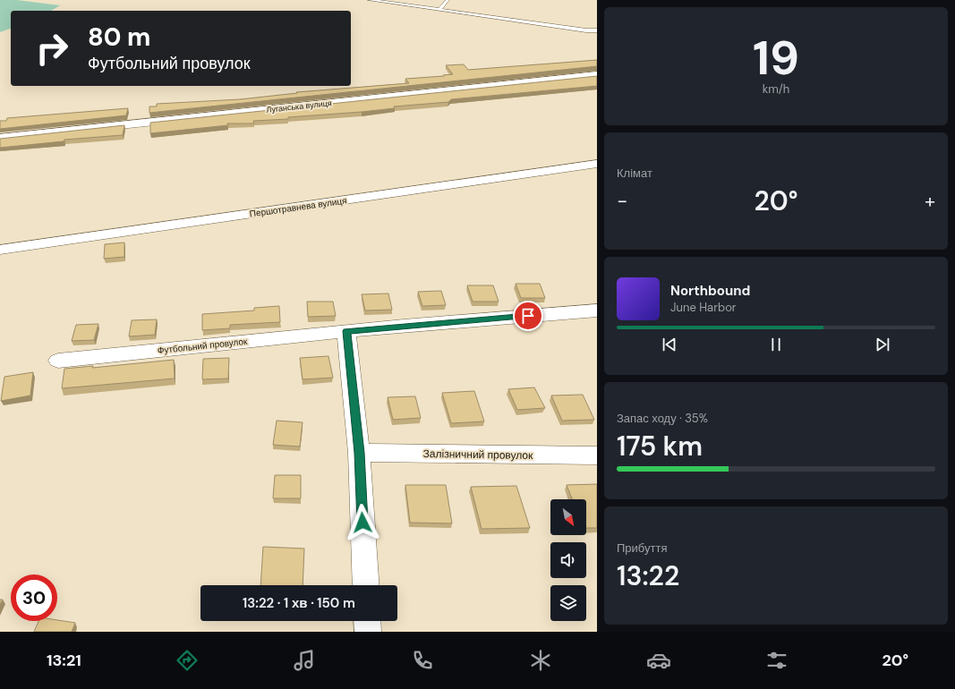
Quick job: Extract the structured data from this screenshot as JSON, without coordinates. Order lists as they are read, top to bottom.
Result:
{
  "streets": {
    "street": [
      "Луганська вулиця",
      "Першотравнева вулиця",
      "Футбольний провулок",
      "Залізничний провулок"
    ]
  },
  "north": "bottom right",
  "page": {
    "tile": [
      ["19", "km/h"],
      "Клімат",
      ["Запас ходу · 35%", "175 km"],
      ["Прибуття", "13:22"]
    ],
    "turn": ["80 m", "Футбольний провулок"],
    "heat": ["−", "20°", "+"],
    "song": ["Northbound", "June Harbor"],
    "limit": "30",
    "trip": "13:22 · 1 хв · 150 m",
    "tabs": ["13:21", "20°"]
  }
}
